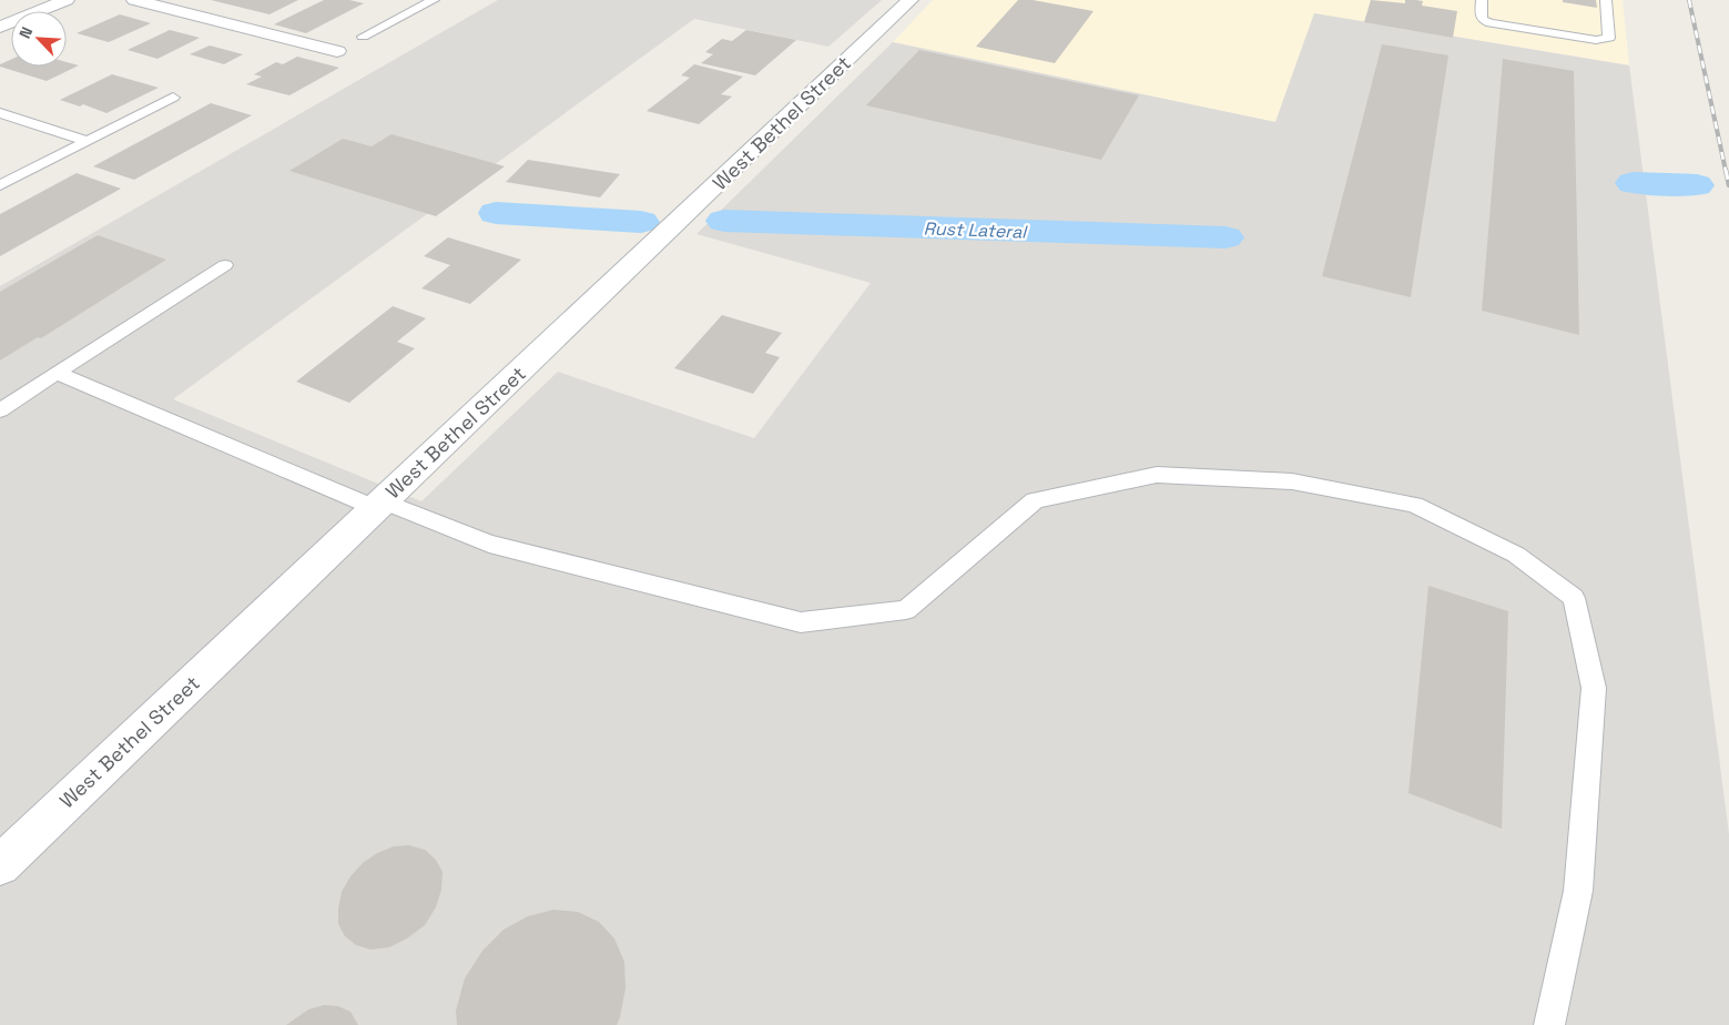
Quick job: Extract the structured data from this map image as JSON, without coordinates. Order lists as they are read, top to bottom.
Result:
{
  "streets": {
    "street": ["West Bethel Street"]
  },
  "water": ["Rust Lateral"],
  "north": "top left"
}
